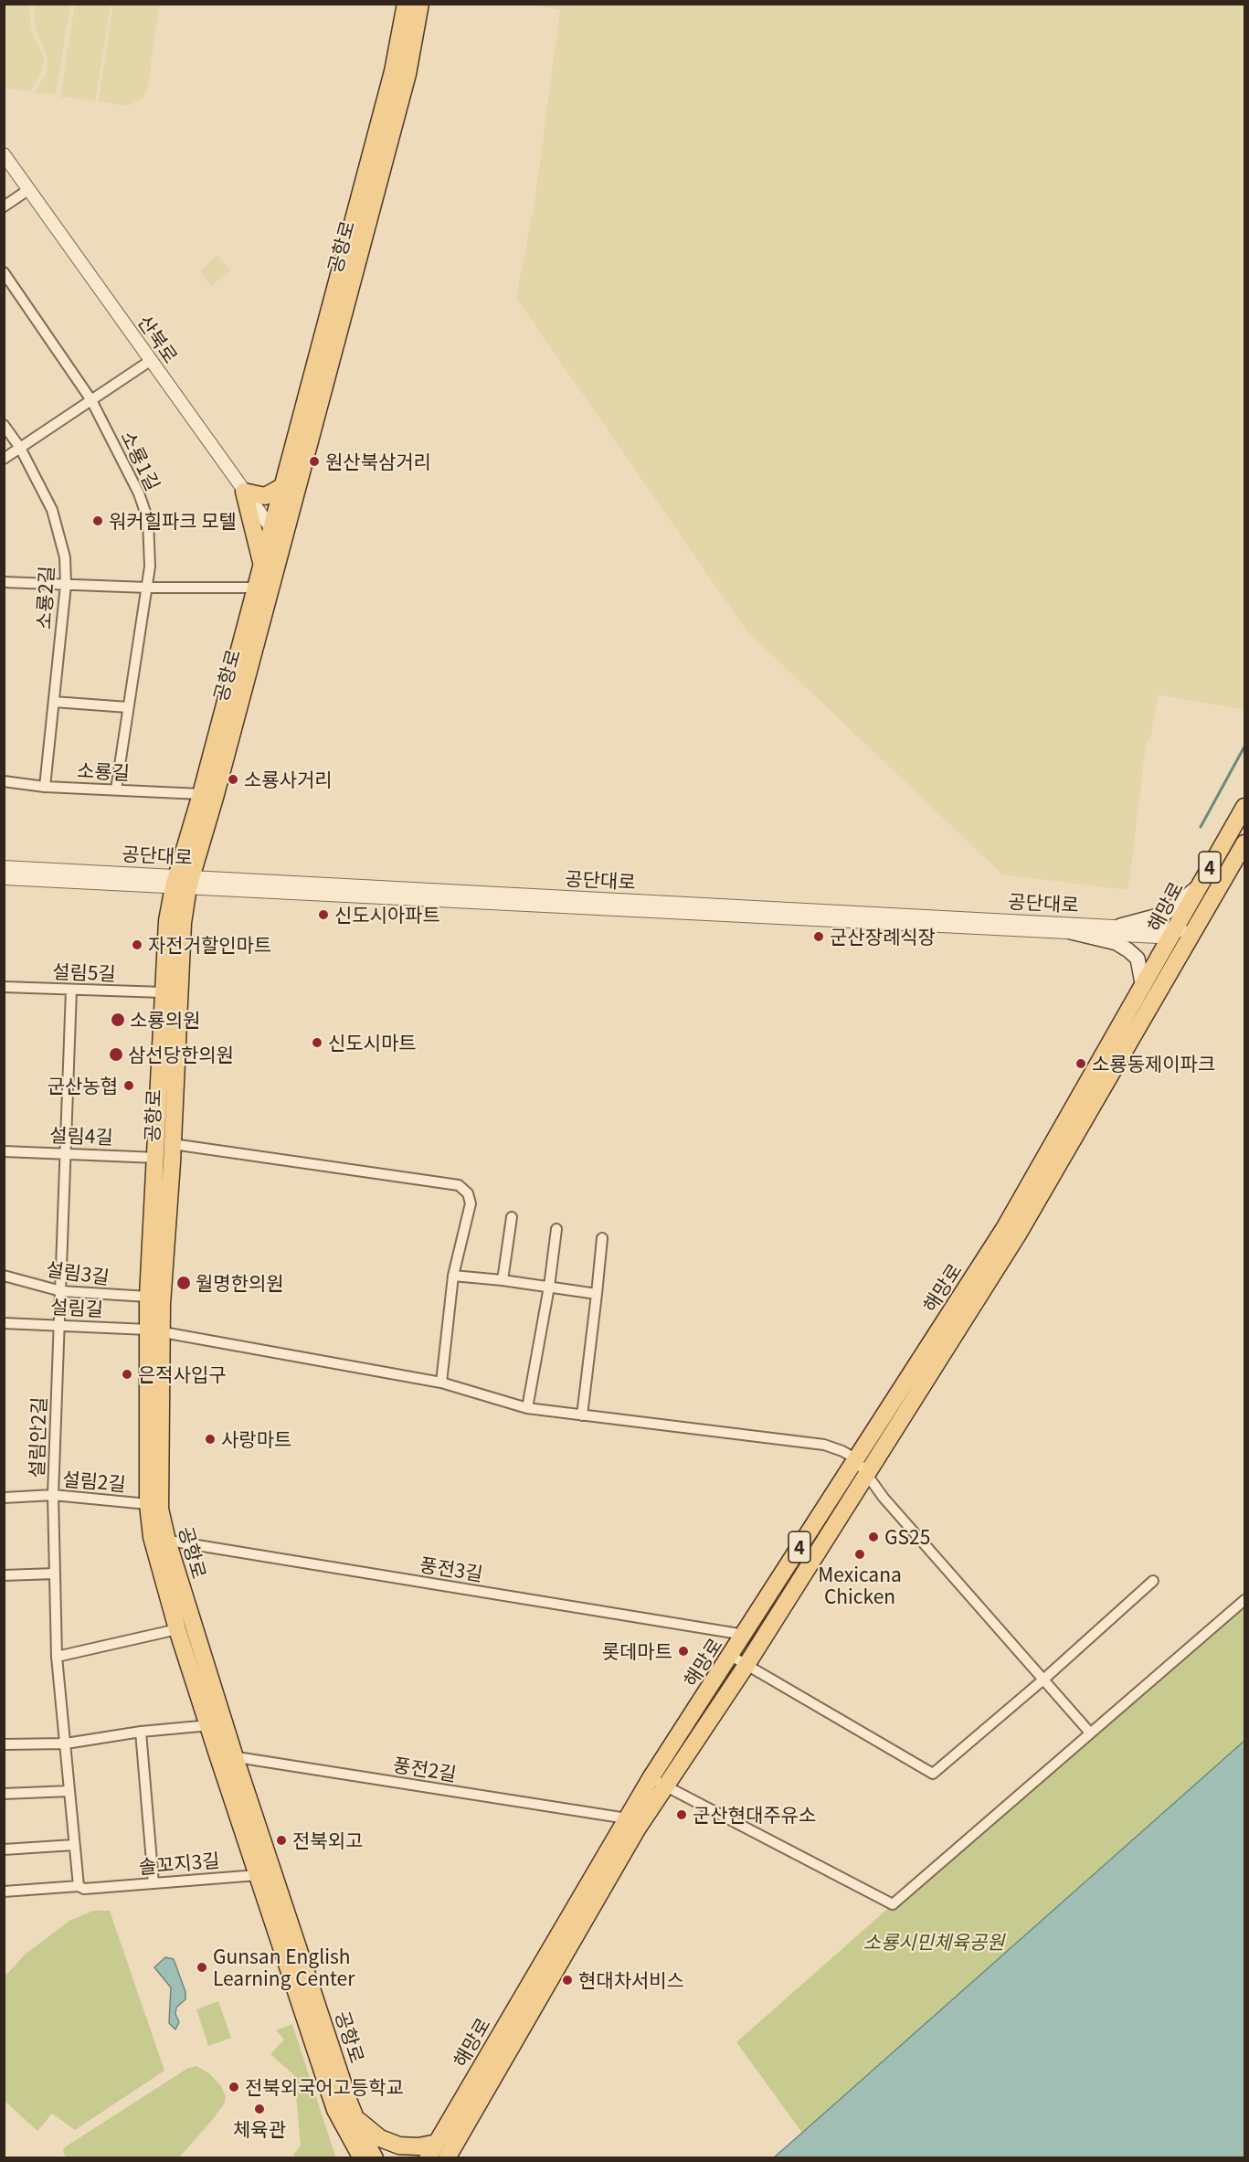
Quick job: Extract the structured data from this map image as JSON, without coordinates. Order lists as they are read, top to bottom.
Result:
{
  "streets": {
    "main road": ["공항로", "4", "해망로"],
    "street": [
      "산북로",
      "소룡1길",
      "소룡2길",
      "소룡길",
      "공단대로",
      "설림5길",
      "설림4길",
      "설림3길",
      "설림길",
      "설림안2길",
      "설림2길",
      "풍전3길",
      "풍전2길",
      "솔꼬지3길"
    ]
  },
  "crossings": [
    ["공항로", "산북로"],
    ["공항로", "소룡길"],
    ["공항로", "공단대로"],
    ["공항로", "설림5길"],
    ["공항로", "설림4길"],
    ["공항로", "설림3길"],
    ["공항로", "설림길"],
    ["공항로", "설림2길"],
    ["공항로", "풍전3길"],
    ["공항로", "풍전2길"],
    ["공항로", "솔꼬지3길"],
    ["소룡1길", "소룡길"],
    ["소룡2길", "소룡길"],
    ["공단대로", "해망로"],
    ["해망로", "설림길"],
    ["해망로", "풍전3길"],
    ["해망로", "풍전2길"],
    ["설림5길", "설림안2길"],
    ["설림4길", "설림안2길"],
    ["설림3길", "설림안2길"],
    ["설림길", "설림안2길"],
    ["설림안2길", "설림2길"],
    ["설림안2길", "솔꼬지3길"]
  ],
  "parks": ["소룡시민체육공원"],
  "places": [
    "원산북삼거리",
    "워커힐파크 모텔",
    "소룡사거리",
    "신도시아파트",
    "군산장례식장",
    "자전거할인마트",
    "소룡의원",
    "신도시마트",
    "삼선당한의원",
    "소룡동제이파크",
    "군산농협",
    "월명한의원",
    "은적사입구",
    "사랑마트",
    "GS25",
    "Mexicana Chicken",
    "롯데마트",
    "군산현대주유소",
    "전북외고",
    "Gunsan English Learning Center",
    "현대차서비스",
    "전북외국어고등학교",
    "체육관"
  ]
}
